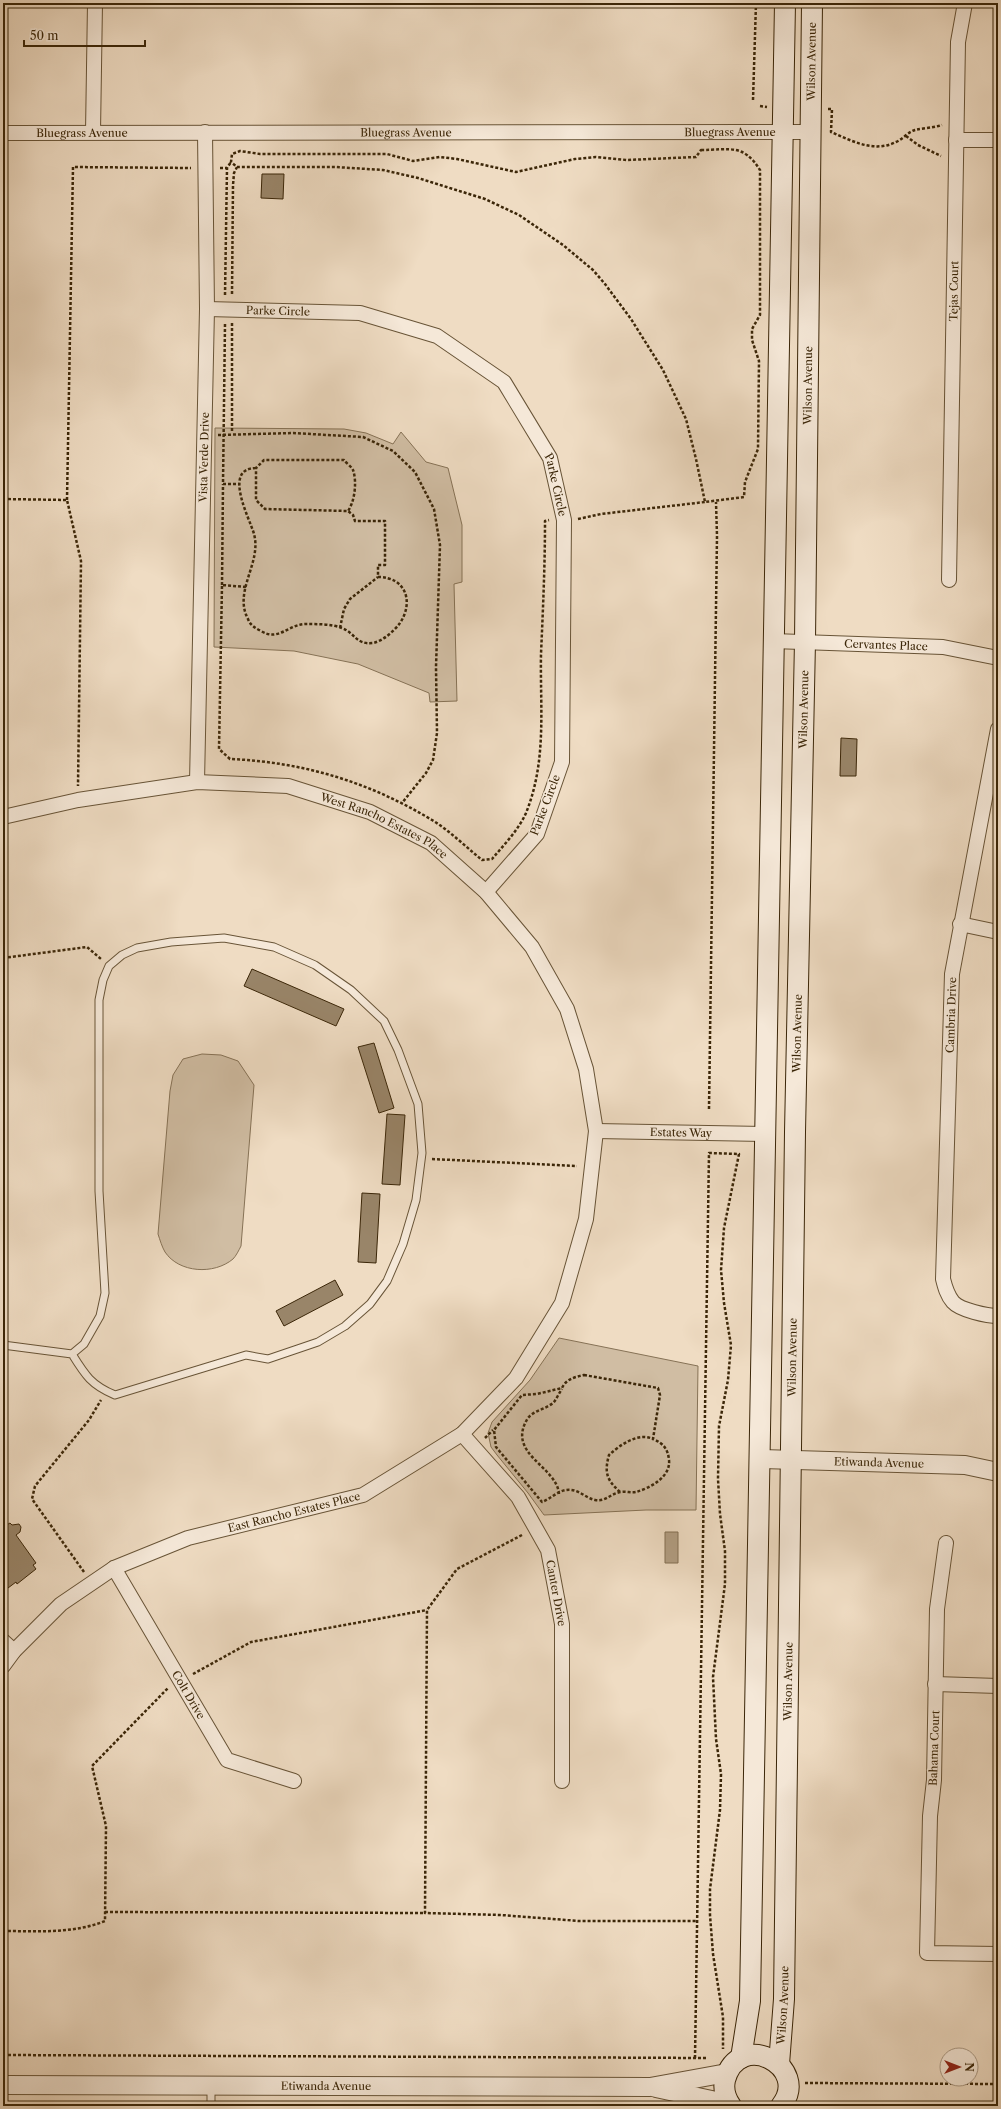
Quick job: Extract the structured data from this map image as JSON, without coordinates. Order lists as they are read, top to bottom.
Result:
{
  "streets": {
    "main road": ["Wilson Avenue"],
    "street": [
      "Bluegrass Avenue",
      "Tejas Court",
      "Parke Circle",
      "Vista Verde Drive",
      "Cervantes Place",
      "West Rancho Estates Place",
      "Cambria Drive",
      "Estates Way",
      "Etiwanda Avenue",
      "East Rancho Estates Place",
      "Canter Drive",
      "Colt Drive",
      "Bahama Court"
    ]
  },
  "crossings": [
    ["Wilson Avenue", "Bluegrass Avenue"],
    ["Wilson Avenue", "Cervantes Place"],
    ["Wilson Avenue", "Etiwanda Avenue"],
    ["Bluegrass Avenue", "Vista Verde Drive"],
    ["Parke Circle", "Vista Verde Drive"],
    ["Parke Circle", "West Rancho Estates Place"],
    ["Vista Verde Drive", "West Rancho Estates Place"],
    ["West Rancho Estates Place", "Estates Way"],
    ["West Rancho Estates Place", "East Rancho Estates Place"],
    ["Estates Way", "East Rancho Estates Place"],
    ["East Rancho Estates Place", "Canter Drive"],
    ["East Rancho Estates Place", "Colt Drive"]
  ],
  "scale_bar": "50 m",
  "north": "right"
}
